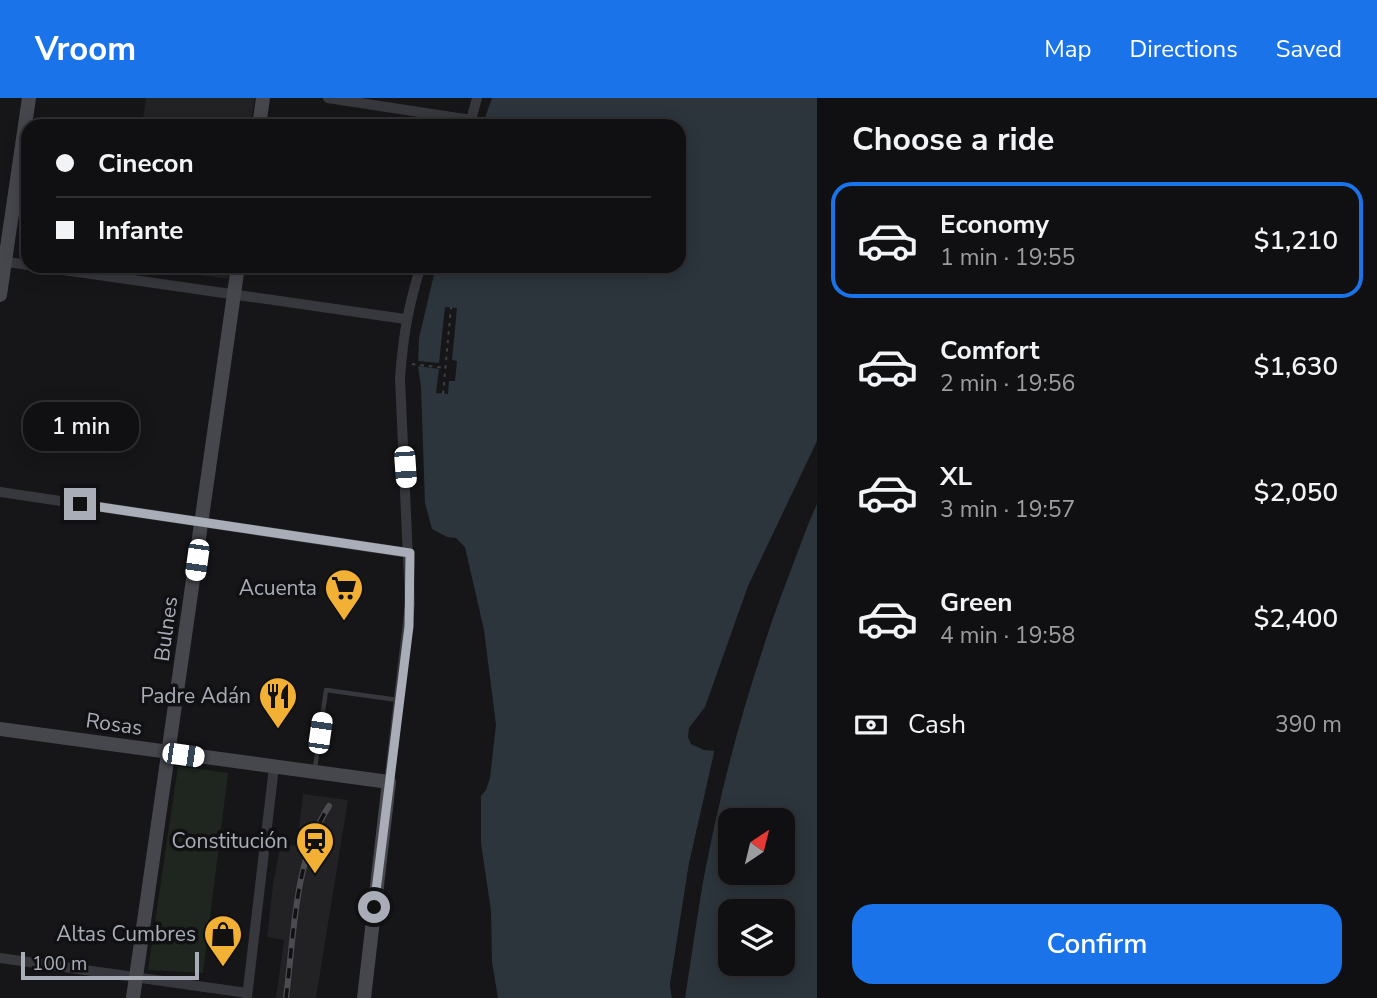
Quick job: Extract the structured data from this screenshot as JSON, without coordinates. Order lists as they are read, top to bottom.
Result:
{
  "streets": {
    "main road": ["Bulnes", "Rosas"]
  },
  "crossings": [
    ["Bulnes", "Rosas"]
  ],
  "places": {
    "supermarket": ["Acuenta"],
    "restaurant": ["Padre Adán"],
    "station": ["Constitución"],
    "shop": ["Altas Cumbres"]
  },
  "scale_bar": "100 m",
  "north": "top right",
  "page": {
    "header": "Vroom",
    "nav": ["Map", "Directions", "Saved"],
    "heading": "Choose a ride",
    "banner": ["Cinecon", "Infante"],
    "list": [
      {
        "name": "Economy",
        "note": "1 min · 19:55",
        "value": "$1,210"
      },
      {
        "name": "Comfort",
        "note": "2 min · 19:56",
        "value": "$1,630"
      },
      {
        "name": "XL",
        "note": "3 min · 19:57",
        "value": "$2,050"
      },
      {
        "name": "Green",
        "note": "4 min · 19:58",
        "value": "$2,400"
      }
    ],
    "bubble": "1 min",
    "pay": ["Cash", "390 m"],
    "buttons": "Confirm",
    "scale": "100 m"
  }
}
